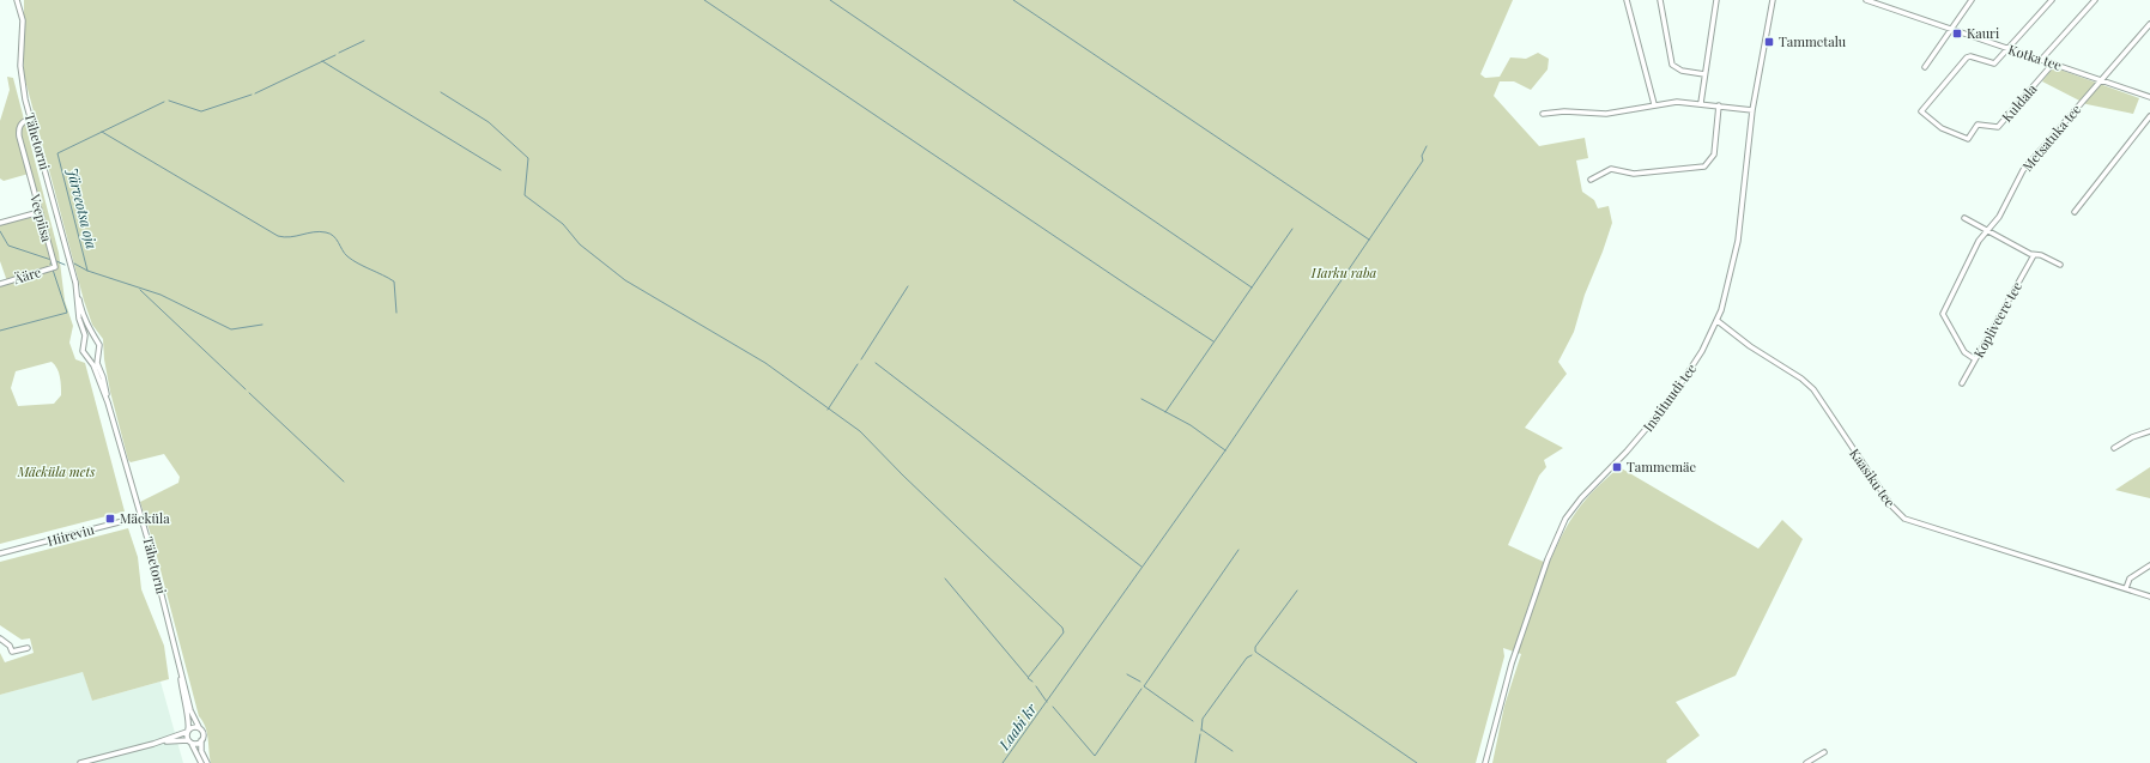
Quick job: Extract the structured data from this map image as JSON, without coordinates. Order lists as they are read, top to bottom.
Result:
{
  "streets": {
    "street": [
      "Kotka tee",
      "Kuldala",
      "Metsatuka tee",
      "Tähetorni",
      "Veepiisa",
      "Ääre",
      "Kopliveere tee",
      "Instituudi tee",
      "Kaasiku tee",
      "Hiireviu"
    ]
  },
  "crossings": [
    ["Kotka tee", "Kuldala"],
    ["Kotka tee", "Metsatuka tee"],
    ["Metsatuka tee", "Kopliveere tee"],
    ["Tähetorni", "Veepiisa"],
    ["Tähetorni", "Hiireviu"],
    ["Veepiisa", "Ääre"],
    ["Instituudi tee", "Kaasiku tee"]
  ],
  "water": ["Järveotsa oja", "Laabi kr"],
  "parks": ["Harku raba", "Mäeküla mets"],
  "places": {
    "transit": [
      "Kauri",
      "Tammetalu",
      "Tammemäe",
      "Mäeküla"
    ]
  }
}
